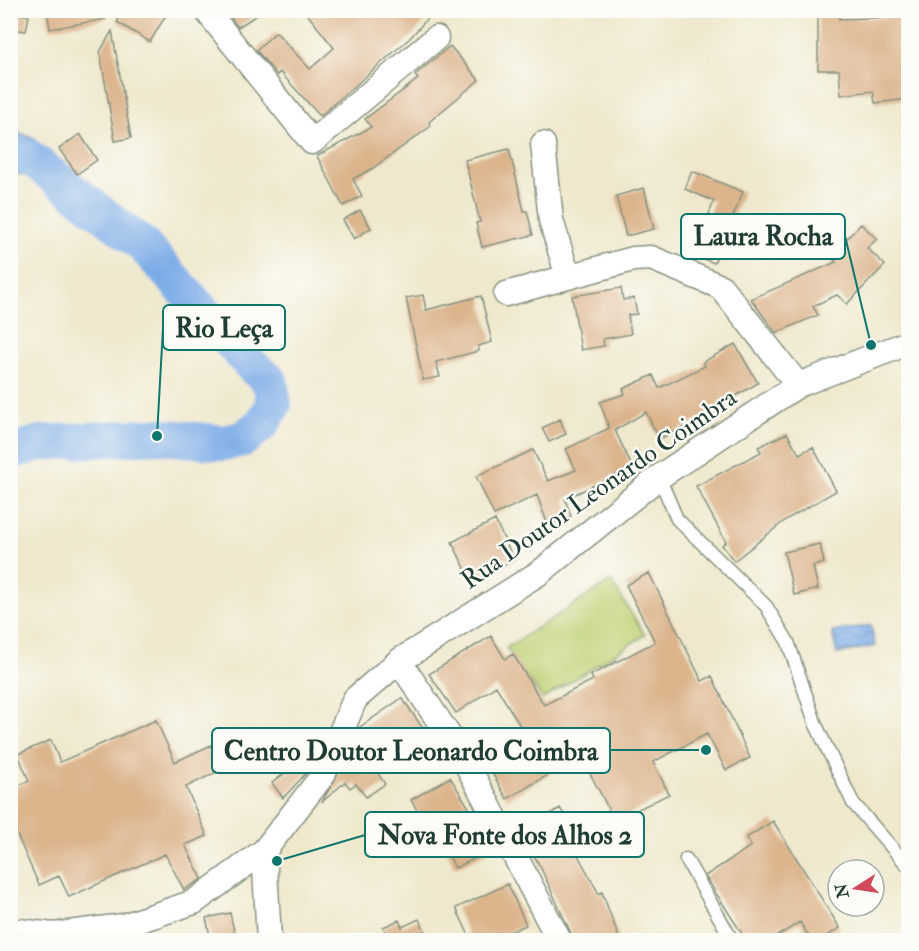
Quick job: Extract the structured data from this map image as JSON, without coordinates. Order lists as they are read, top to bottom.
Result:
{
  "streets": {
    "street": ["Rua Doutor Leonardo Coimbra"]
  },
  "places": [
    "Laura Rocha",
    "Rio Leça",
    "Centro Doutor Leonardo Coimbra",
    "Nova Fonte dos Alhos 2"
  ],
  "north": "left"
}
